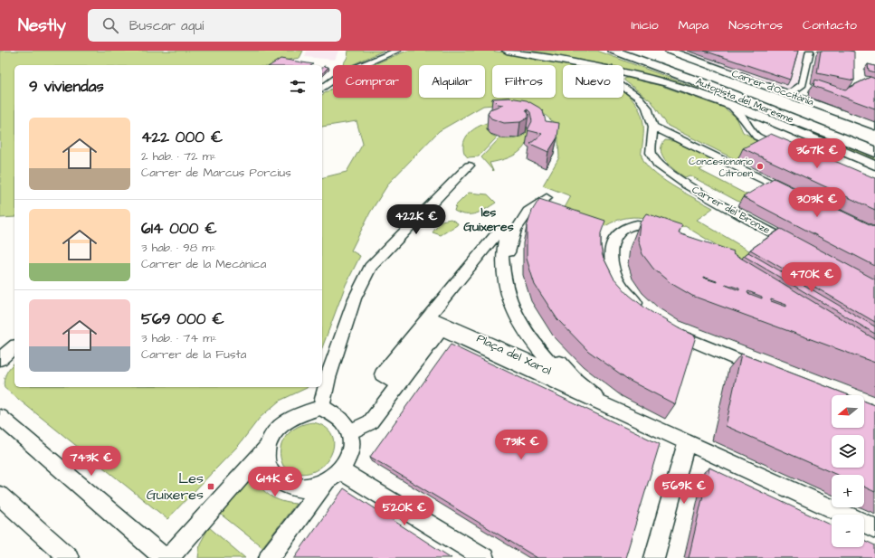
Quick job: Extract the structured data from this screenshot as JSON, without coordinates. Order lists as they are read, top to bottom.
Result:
{
  "streets": {
    "highway": ["Autopista del Maresme"],
    "street": ["Carrer d'Occitània", "Carrer del Bronze", "Plaça del Xarol"]
  },
  "districts": ["les Guixeres"],
  "places": {
    "other": ["Concesionario Citroen"],
    "transit": ["Les Guixeres"]
  },
  "north": "left",
  "page": {
    "header": "Nestly",
    "search": "Buscar aquí",
    "nav": [
      "Inicio",
      "Mapa",
      "Nosotros",
      "Contacto"
    ],
    "chip": [
      "Comprar",
      "Alquilar",
      "Filtros",
      "Nuevo"
    ],
    "heading": "9 viviendas",
    "list": [
      {
        "name": "422 000 €",
        "note": "2 hab. · 72 m² · Carrer de Marcus Porcius"
      },
      {
        "name": "614 000 €",
        "note": "3 hab. · 98 m² · Carrer de la Mecànica"
      },
      {
        "name": "569 000 €",
        "note": "3 hab. · 74 m² · Carrer de la Fusta"
      }
    ],
    "price": [
      "367K €",
      "303K €",
      "422K €",
      "470K €",
      "731K €",
      "743K €",
      "614K €",
      "569K €",
      "520K €"
    ],
    "map_buttons": ["+", "−"]
  }
}
